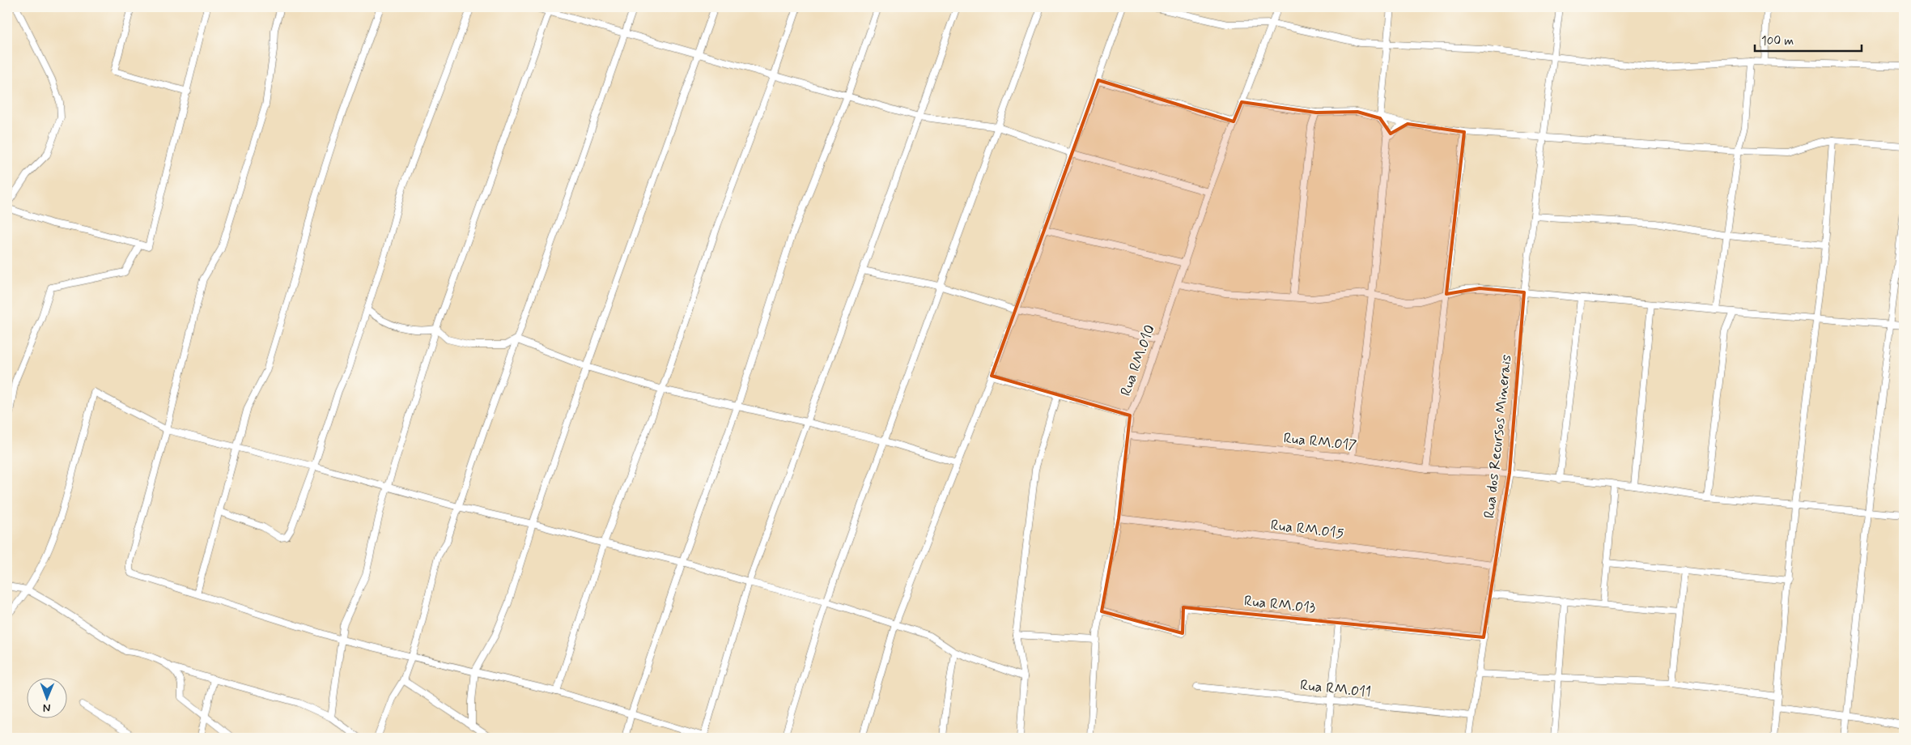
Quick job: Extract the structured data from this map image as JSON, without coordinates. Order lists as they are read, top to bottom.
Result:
{
  "streets": {
    "street": [
      "Rua RM.010",
      "Rua dos Recursos Minerais",
      "Rua RM.017",
      "Rua RM.015",
      "Rua RM.013",
      "Rua RM.011"
    ]
  },
  "crossings": [
    ["Rua RM.010", "Rua RM.017"],
    ["Rua RM.010", "Rua RM.015"],
    ["Rua RM.010", "Rua RM.013"],
    ["Rua dos Recursos Minerais", "Rua RM.017"],
    ["Rua dos Recursos Minerais", "Rua RM.015"],
    ["Rua dos Recursos Minerais", "Rua RM.013"],
    ["Rua dos Recursos Minerais", "Rua RM.011"]
  ],
  "scale_bar": "100 m",
  "north": "bottom"
}
